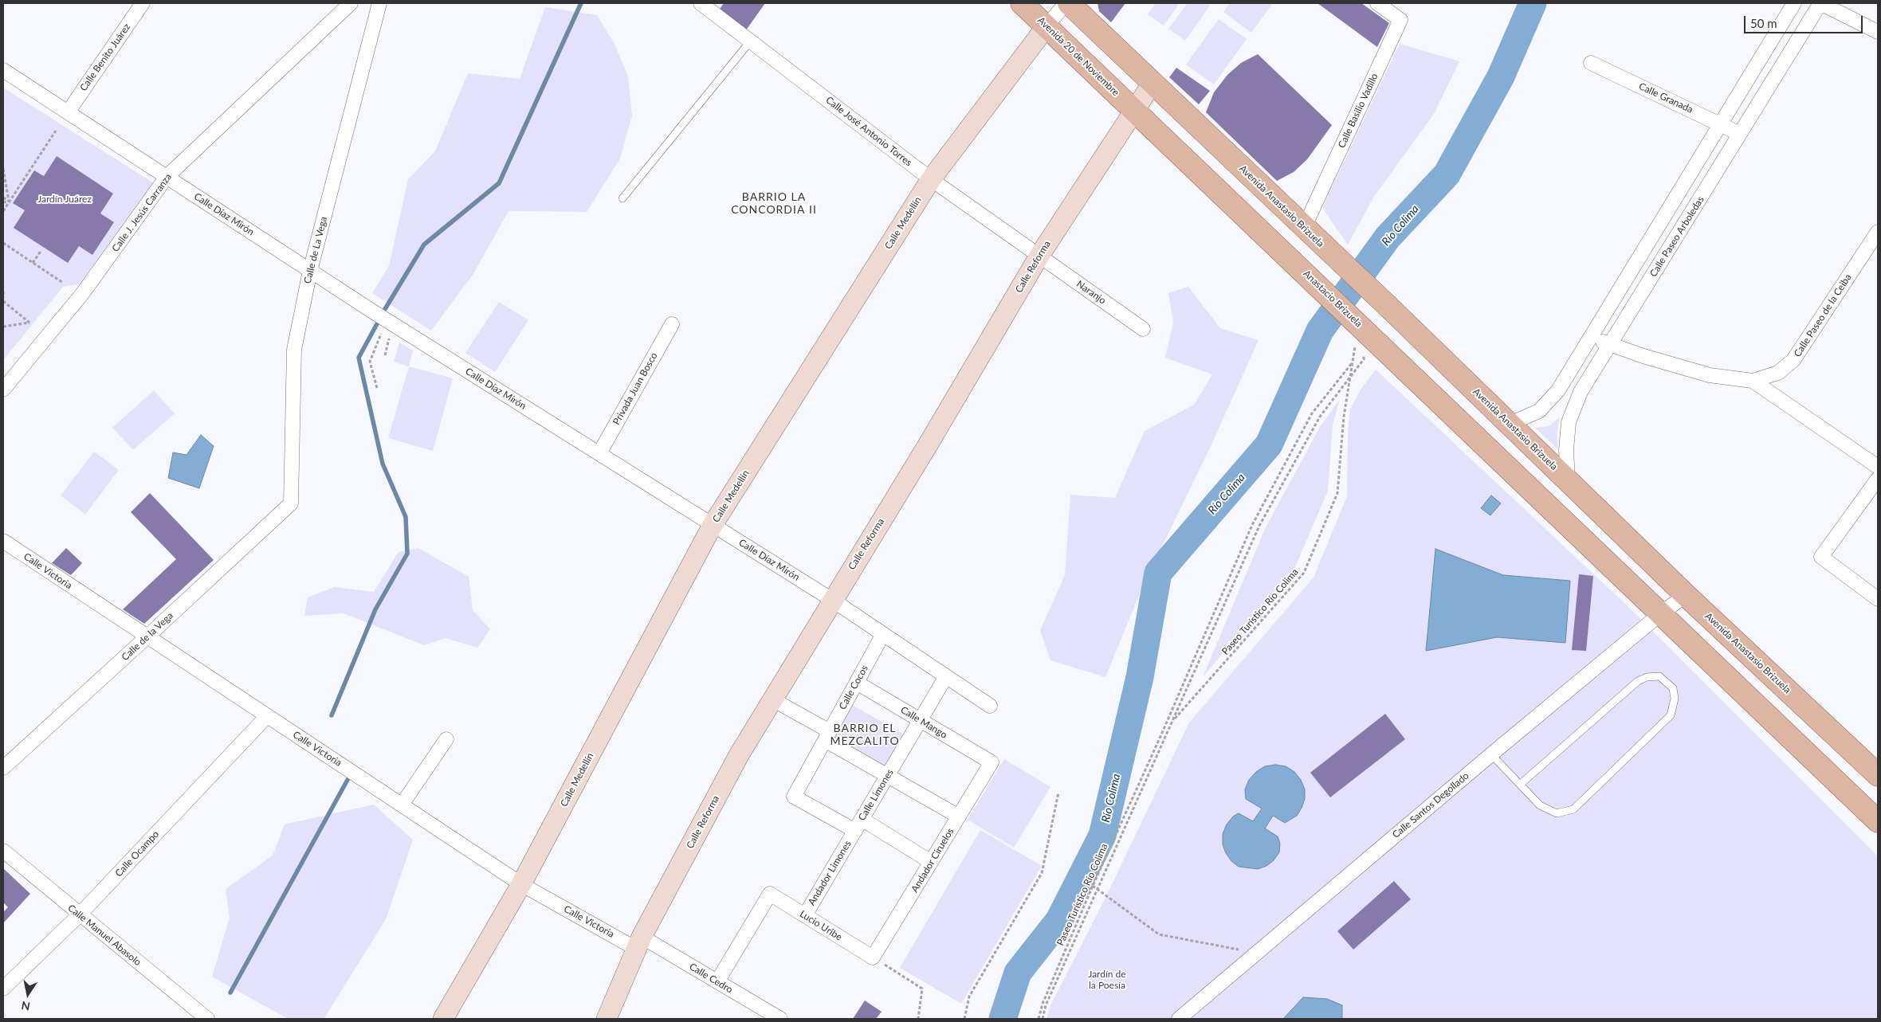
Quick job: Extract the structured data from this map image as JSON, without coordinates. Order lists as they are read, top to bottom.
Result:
{
  "streets": {
    "main road": ["Avenida 20 de Noviembre", "Avenida Anastasio Brizuela", "Anastacio Brizuela"],
    "street": [
      "Calle Benito Juárez",
      "Calle Granada",
      "Calle Basilio Vadillo",
      "Calle José Antonio Torres",
      "Calle J. Jesús Carranza",
      "Calle Díaz Mirón",
      "Calle Medellín",
      "Calle Paseo Arboledas",
      "Calle de La Vega",
      "Calle Reforma",
      "Naranjo",
      "Calle Paseo de la Ceiba",
      "Privada Juan Bosco",
      "Calle Victoria",
      "Calle de la Vega",
      "Calle Cocos",
      "Calle Mango",
      "Calle Limones",
      "Calle Santos Degollado",
      "Calle Ocampo",
      "Andador Ciruelos",
      "Andador Limones",
      "Lucio Uribe",
      "Calle Manuel Abasolo",
      "Calle Cedro"
    ],
    "path": ["Paseo Turístico Río Colima"]
  },
  "crossings": [
    ["Avenida 20 de Noviembre", "Calle Medellín"],
    ["Avenida 20 de Noviembre", "Calle Reforma"],
    ["Avenida 20 de Noviembre", "Anastacio Brizuela"],
    ["Calle Benito Juárez", "Calle Díaz Mirón"],
    ["Calle Granada", "Calle Paseo Arboledas"],
    ["Calle Basilio Vadillo", "Avenida Anastasio Brizuela"],
    ["Calle José Antonio Torres", "Calle Medellín"],
    ["Calle José Antonio Torres", "Calle Reforma"],
    ["Calle José Antonio Torres", "Naranjo"],
    ["Avenida Anastasio Brizuela", "Calle Paseo Arboledas"],
    ["Avenida Anastasio Brizuela", "Calle Reforma"],
    ["Avenida Anastasio Brizuela", "Calle Santos Degollado"],
    ["Calle J. Jesús Carranza", "Calle Díaz Mirón"],
    ["Calle Díaz Mirón", "Calle Medellín"],
    ["Calle Díaz Mirón", "Calle de La Vega"],
    ["Calle Díaz Mirón", "Calle Reforma"],
    ["Calle Díaz Mirón", "Privada Juan Bosco"],
    ["Calle Díaz Mirón", "Calle Cocos"],
    ["Calle Medellín", "Calle Victoria"],
    ["Calle Paseo Arboledas", "Calle Paseo de la Ceiba"],
    ["Calle de La Vega", "Calle de la Vega"],
    ["Calle Reforma", "Naranjo"],
    ["Calle Reforma", "Anastacio Brizuela"],
    ["Calle Reforma", "Calle Victoria"],
    ["Calle Reforma", "Calle Cedro"],
    ["Anastacio Brizuela", "Paseo Turístico Río Colima"],
    ["Calle Victoria", "Calle de la Vega"],
    ["Calle Victoria", "Calle Ocampo"],
    ["Calle Victoria", "Calle Cedro"],
    ["Calle Cocos", "Calle Mango"],
    ["Calle Cocos", "Calle Limones"],
    ["Calle Cocos", "Andador Limones"],
    ["Calle Mango", "Calle Limones"],
    ["Calle Mango", "Andador Ciruelos"],
    ["Calle Limones", "Andador Limones"],
    ["Calle Ocampo", "Calle Manuel Abasolo"],
    ["Andador Ciruelos", "Lucio Uribe"],
    ["Andador Limones", "Lucio Uribe"],
    ["Lucio Uribe", "Calle Cedro"]
  ],
  "districts": ["BARRIO LA CONCORDIA II", "BARRIO EL MEZCALITO"],
  "water": ["Río Colima"],
  "parks": ["Jardín Juárez", "Jardín de la Poesía"],
  "scale_bar": "50 m",
  "north": "bottom"
}
